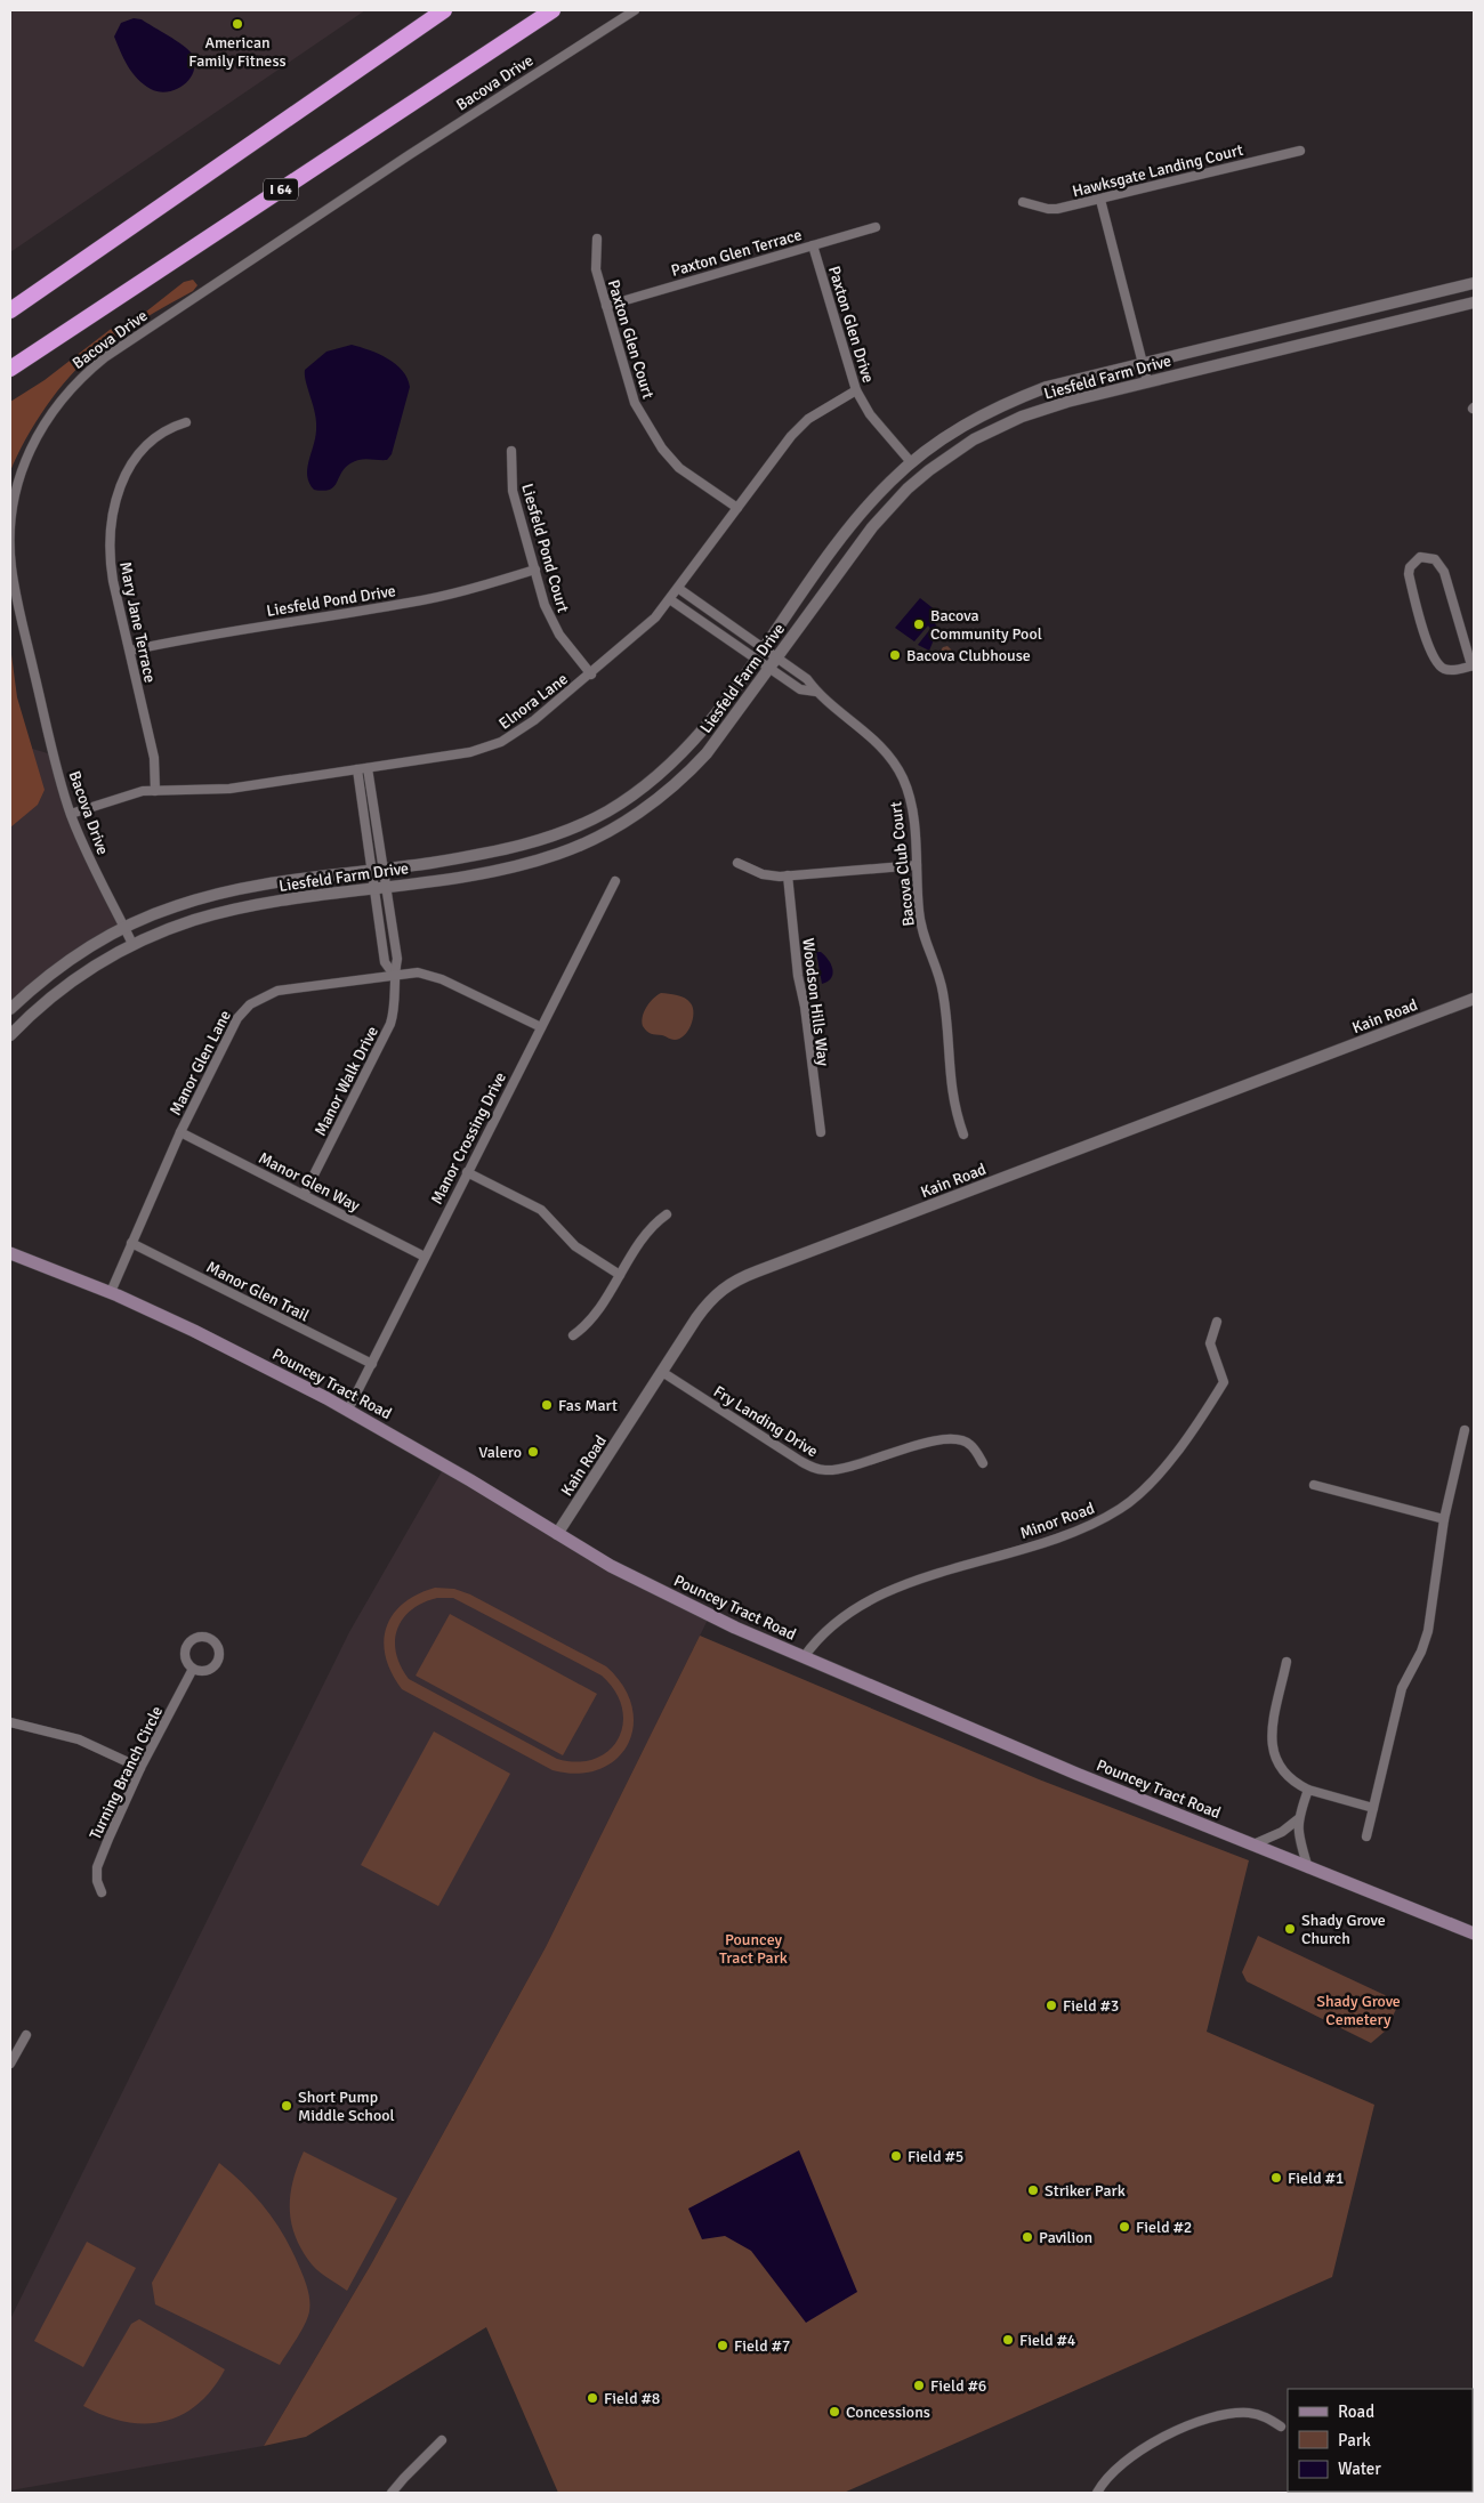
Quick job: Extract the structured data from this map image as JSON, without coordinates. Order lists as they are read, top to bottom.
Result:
{
  "streets": {
    "highway": ["I 64"],
    "main road": ["Pouncey Tract Road"],
    "street": [
      "Bacova Drive",
      "Hawksgate Landing Court",
      "Paxton Glen Terrace",
      "Paxton Glen Drive",
      "Paxton Glen Court",
      "Liesfeld Farm Drive",
      "Liesfeld Pond Court",
      "Liesfeld Pond Drive",
      "Mary Jane Terrace",
      "Elnora Lane",
      "Bacova Club Court",
      "Woodson Hills Way",
      "Kain Road",
      "Manor Glen Lane",
      "Manor Walk Drive",
      "Manor Crossing Drive",
      "Manor Glen Way",
      "Manor Glen Trail",
      "Fry Landing Drive",
      "Minor Road",
      "Turning Branch Circle"
    ]
  },
  "crossings": [
    ["Bacova Drive", "Liesfeld Farm Drive"],
    ["Bacova Drive", "Elnora Lane"],
    ["Paxton Glen Terrace", "Paxton Glen Drive"],
    ["Paxton Glen Terrace", "Paxton Glen Court"],
    ["Paxton Glen Drive", "Liesfeld Farm Drive"],
    ["Paxton Glen Drive", "Elnora Lane"],
    ["Paxton Glen Court", "Elnora Lane"],
    ["Liesfeld Farm Drive", "Bacova Club Court"],
    ["Liesfeld Farm Drive", "Manor Walk Drive"],
    ["Liesfeld Pond Court", "Liesfeld Pond Drive"],
    ["Liesfeld Pond Court", "Elnora Lane"],
    ["Liesfeld Pond Drive", "Mary Jane Terrace"],
    ["Mary Jane Terrace", "Elnora Lane"],
    ["Elnora Lane", "Bacova Club Court"],
    ["Kain Road", "Pouncey Tract Road"],
    ["Kain Road", "Fry Landing Drive"],
    ["Manor Glen Lane", "Manor Walk Drive"],
    ["Manor Glen Lane", "Manor Crossing Drive"],
    ["Manor Glen Lane", "Manor Glen Way"],
    ["Manor Glen Lane", "Manor Glen Trail"],
    ["Manor Glen Lane", "Pouncey Tract Road"],
    ["Manor Walk Drive", "Manor Glen Way"],
    ["Manor Crossing Drive", "Manor Glen Way"],
    ["Manor Crossing Drive", "Manor Glen Trail"],
    ["Manor Crossing Drive", "Pouncey Tract Road"],
    ["Pouncey Tract Road", "Minor Road"]
  ],
  "parks": ["Pouncey Tract Park", "Shady Grove Cemetery"],
  "places": [
    "American Family Fitness",
    "Bacova Community Pool",
    "Bacova Clubhouse",
    "Fas Mart",
    "Valero",
    "Shady Grove Church",
    "Field #3",
    "Short Pump Middle School",
    "Field #5",
    "Field #1",
    "Striker Park",
    "Field #2",
    "Pavilion",
    "Field #4",
    "Field #7",
    "Field #6",
    "Field #8",
    "Concessions"
  ],
  "legend": ["Road", "Park", "Water"]
}
